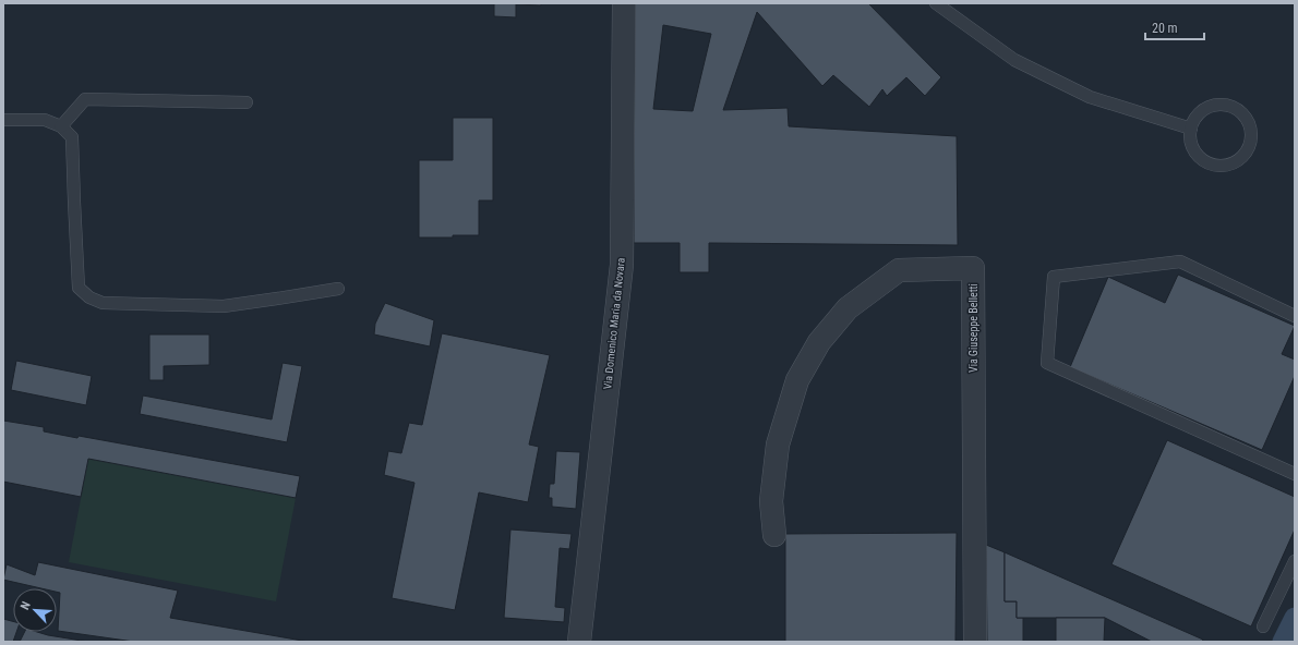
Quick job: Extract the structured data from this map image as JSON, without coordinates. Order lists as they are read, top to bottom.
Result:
{
  "streets": {
    "street": ["Via Domenico Maria da Novara", "Via Giuseppe Belletti"]
  },
  "scale_bar": "20 m",
  "north": "top left"
}
